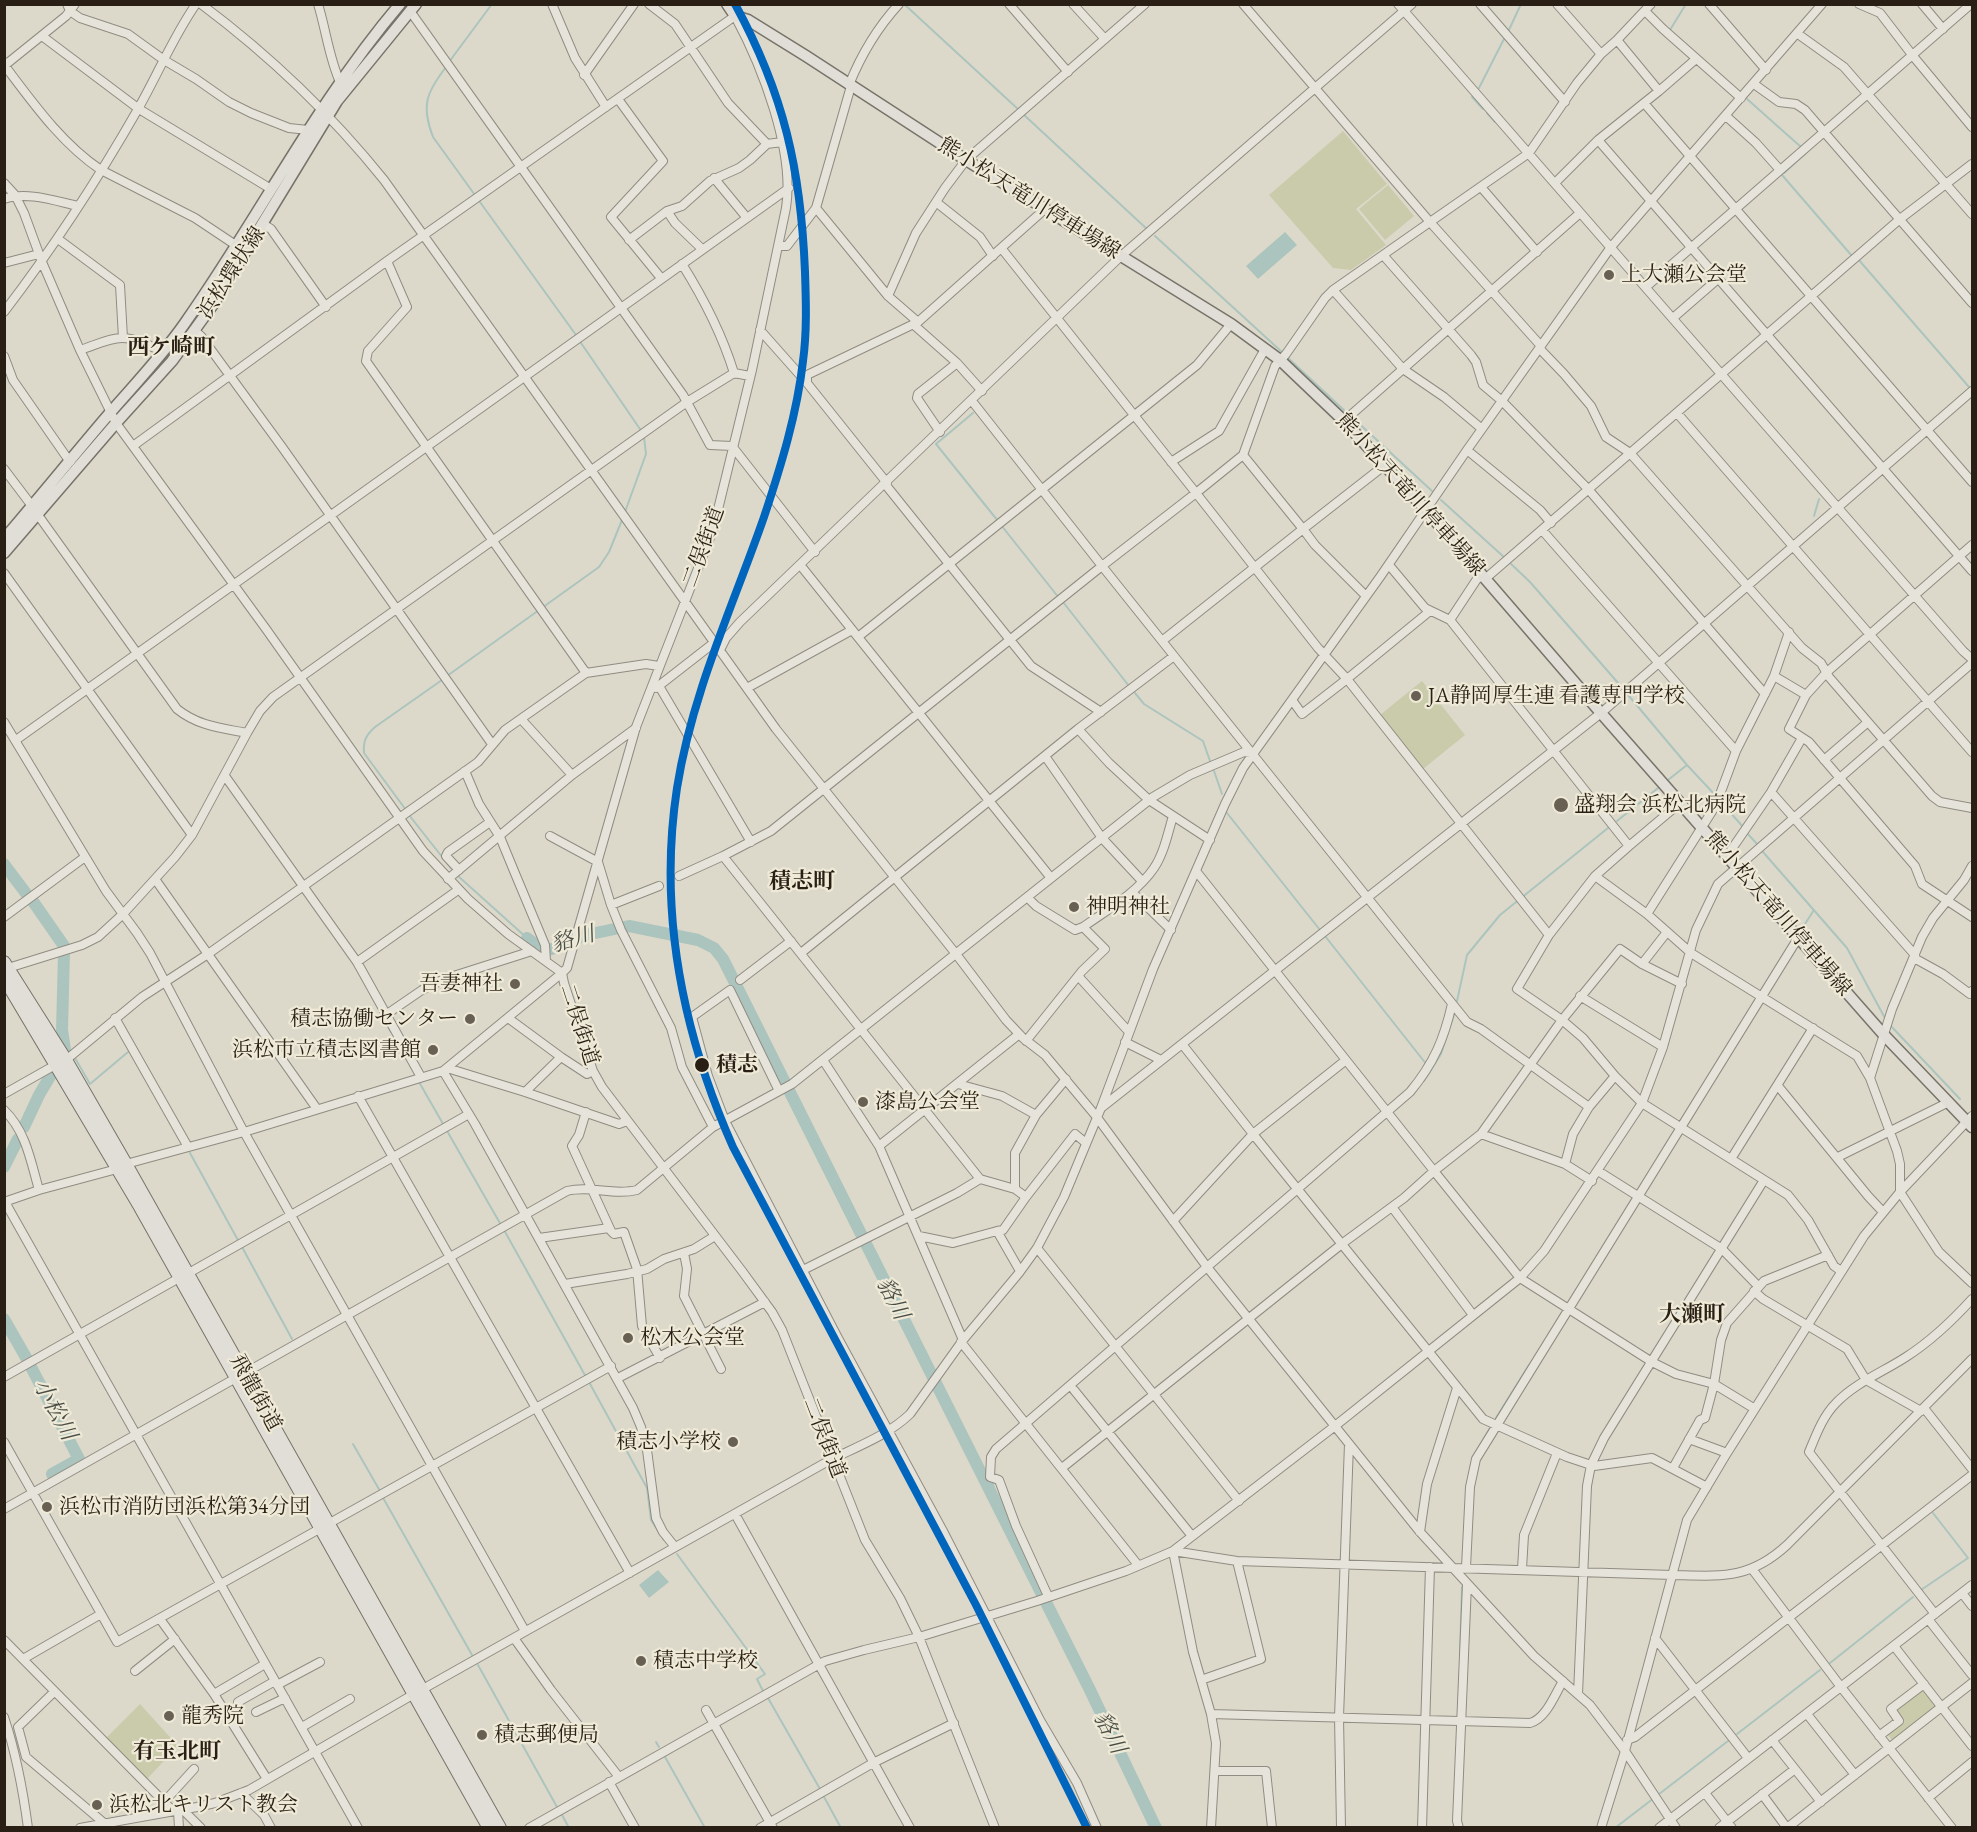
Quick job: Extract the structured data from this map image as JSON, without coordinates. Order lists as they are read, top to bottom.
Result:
{
  "streets": {
    "highway": ["飛龍街道"],
    "main road": ["熊小松天竜川停車場線", "浜松環状線"],
    "street": ["二俣街道"]
  },
  "crossings": [
    ["熊小松天竜川停車場線", "二俣街道"]
  ],
  "districts": [
    "西ケ崎町",
    "積志町",
    "大瀬町",
    "有玉北町"
  ],
  "water": ["貉川", "小松川"],
  "places": [
    "上大瀬公会堂",
    "JA静岡厚生連 看護専門学校",
    "盛翔会 浜松北病院",
    "神明神社",
    "吾妻神社",
    "積志協働センター",
    "浜松市立積志図書館",
    "積志",
    "漆島公会堂",
    "松木公会堂",
    "積志小学校",
    "浜松市消防団浜松第34分団",
    "積志中学校",
    "龍秀院",
    "積志郵便局",
    "浜松北キリスト教会"
  ]
}
